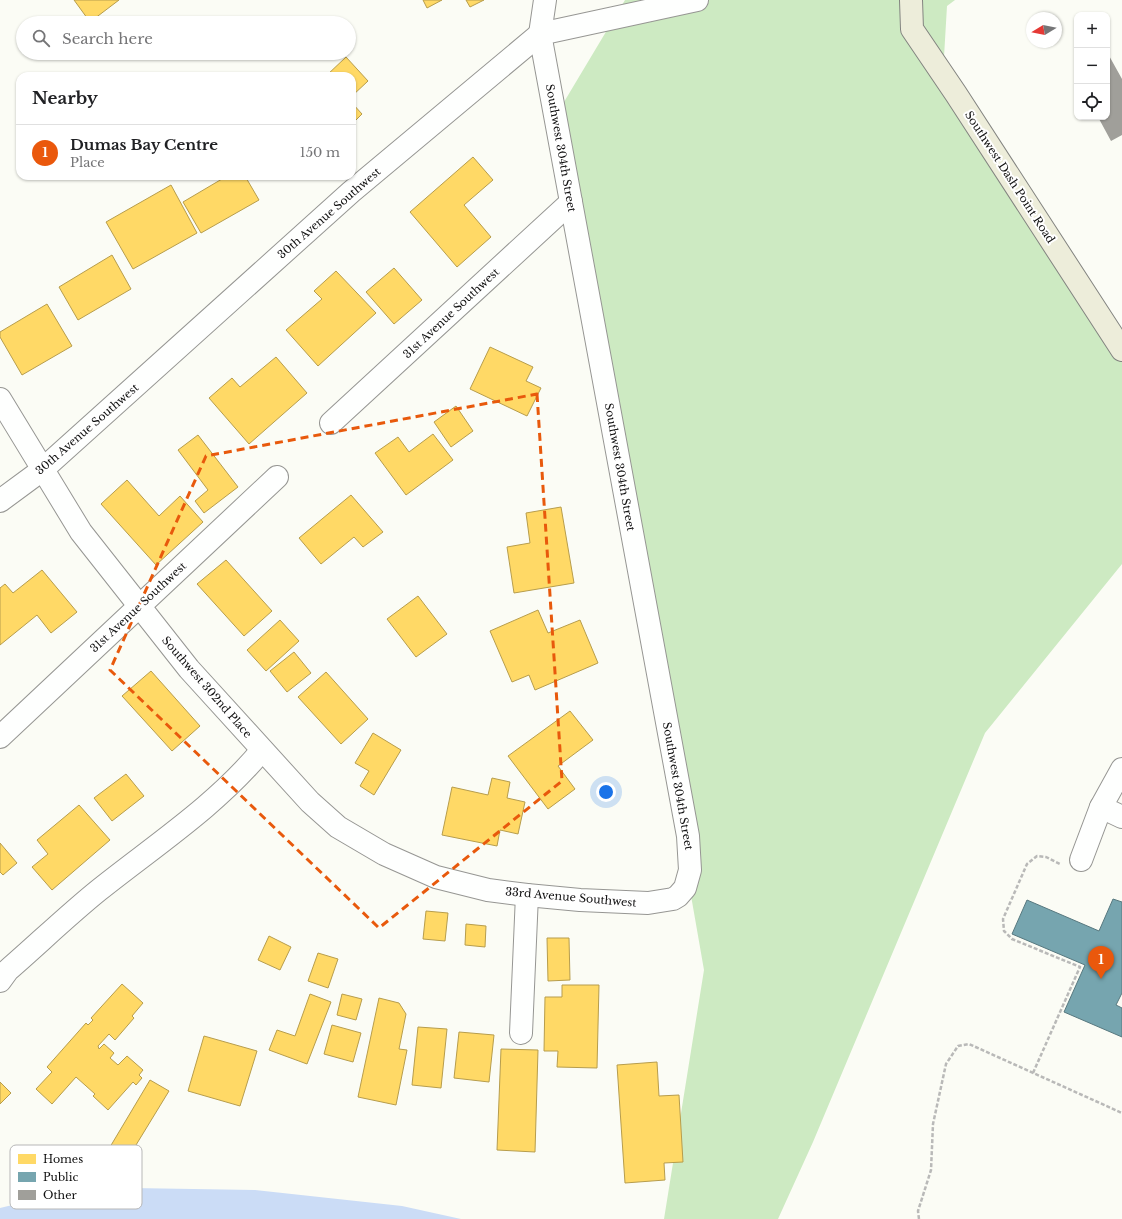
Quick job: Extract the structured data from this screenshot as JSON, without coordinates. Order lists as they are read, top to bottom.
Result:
{
  "streets": {
    "main road": ["Southwest Dash Point Road"],
    "street": [
      "Southwest 304th Street",
      "30th Avenue Southwest",
      "31st Avenue Southwest",
      "Southwest 302nd Place",
      "33rd Avenue Southwest"
    ]
  },
  "crossings": [
    ["Southwest 304th Street", "30th Avenue Southwest"],
    ["Southwest 304th Street", "31st Avenue Southwest"],
    ["Southwest 304th Street", "33rd Avenue Southwest"],
    ["30th Avenue Southwest", "Southwest 302nd Place"],
    ["31st Avenue Southwest", "Southwest 302nd Place"],
    ["Southwest 302nd Place", "33rd Avenue Southwest"]
  ],
  "legend": ["Homes", "Public", "Other"],
  "north": "left",
  "page": {
    "map_buttons": ["+", "−"],
    "search": "Search here",
    "heading": "Nearby",
    "list": [
      {
        "mark": "1",
        "name": "Dumas Bay Centre",
        "note": "Place",
        "value": "150 m"
      }
    ],
    "pins": "1"
  }
}
